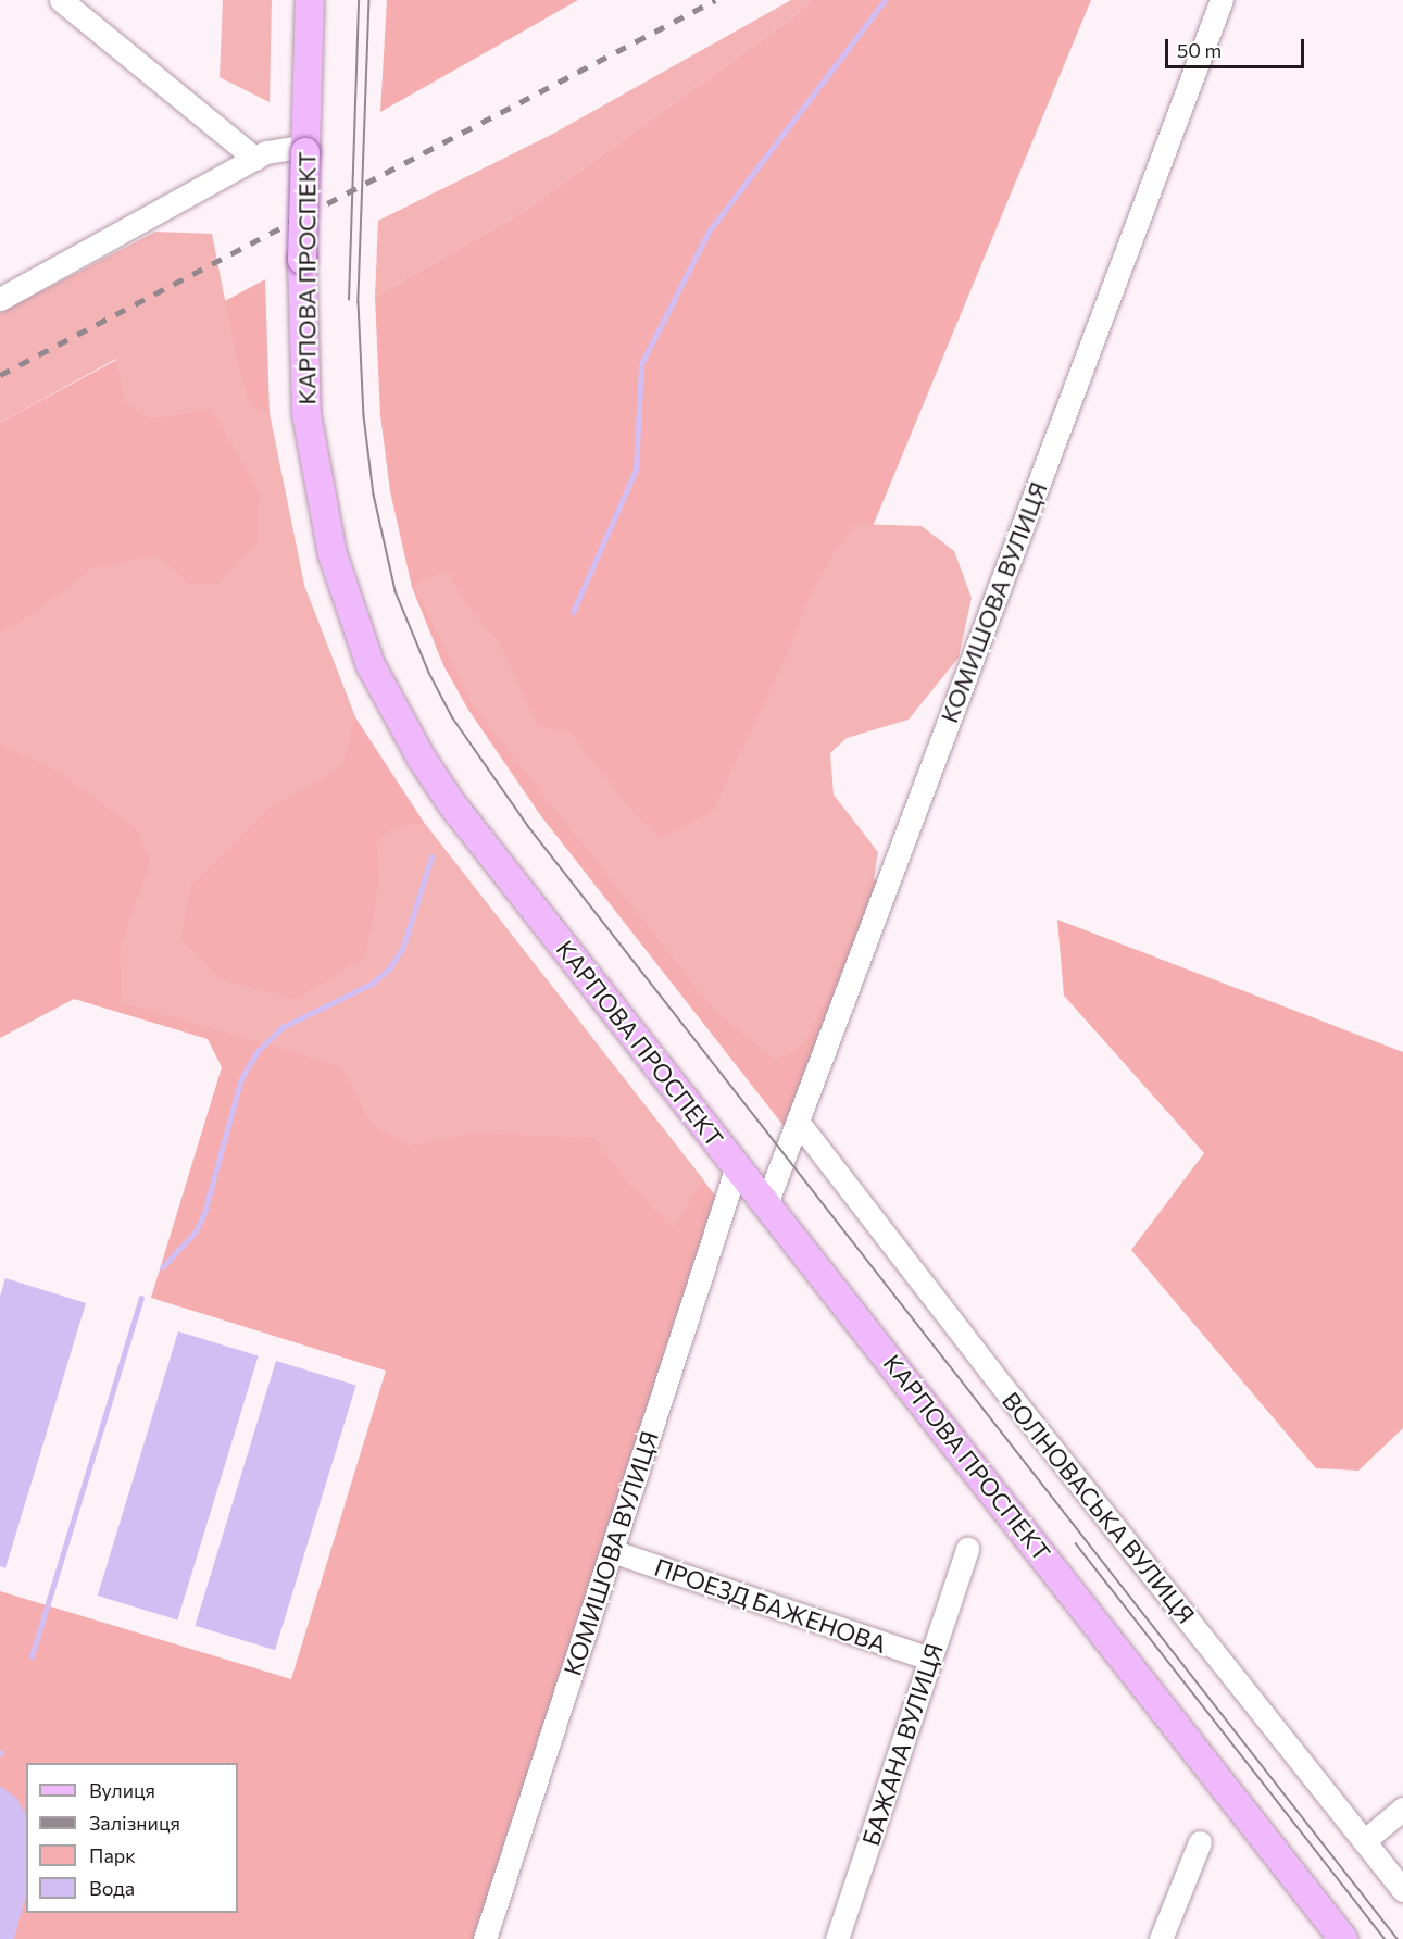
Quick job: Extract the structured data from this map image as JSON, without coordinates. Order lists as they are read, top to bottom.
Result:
{
  "streets": {
    "main road": ["КАРПОВА ПРОСПЕКТ"],
    "street": [
      "КОМИШОВА ВУЛИЦЯ",
      "ВОЛНОВАСЬКА ВУЛИЦЯ",
      "ПРОЕЗД БАЖЕНОВА",
      "БАЖАНА ВУЛИЦЯ"
    ]
  },
  "crossings": [
    ["КАРПОВА ПРОСПЕКТ", "КОМИШОВА ВУЛИЦЯ"],
    ["КОМИШОВА ВУЛИЦЯ", "ВОЛНОВАСЬКА ВУЛИЦЯ"],
    ["КОМИШОВА ВУЛИЦЯ", "ПРОЕЗД БАЖЕНОВА"],
    ["ПРОЕЗД БАЖЕНОВА", "БАЖАНА ВУЛИЦЯ"]
  ],
  "legend": [
    "Вулиця",
    "Залізниця",
    "Парк",
    "Вода"
  ],
  "scale_bar": "50 m"
}
